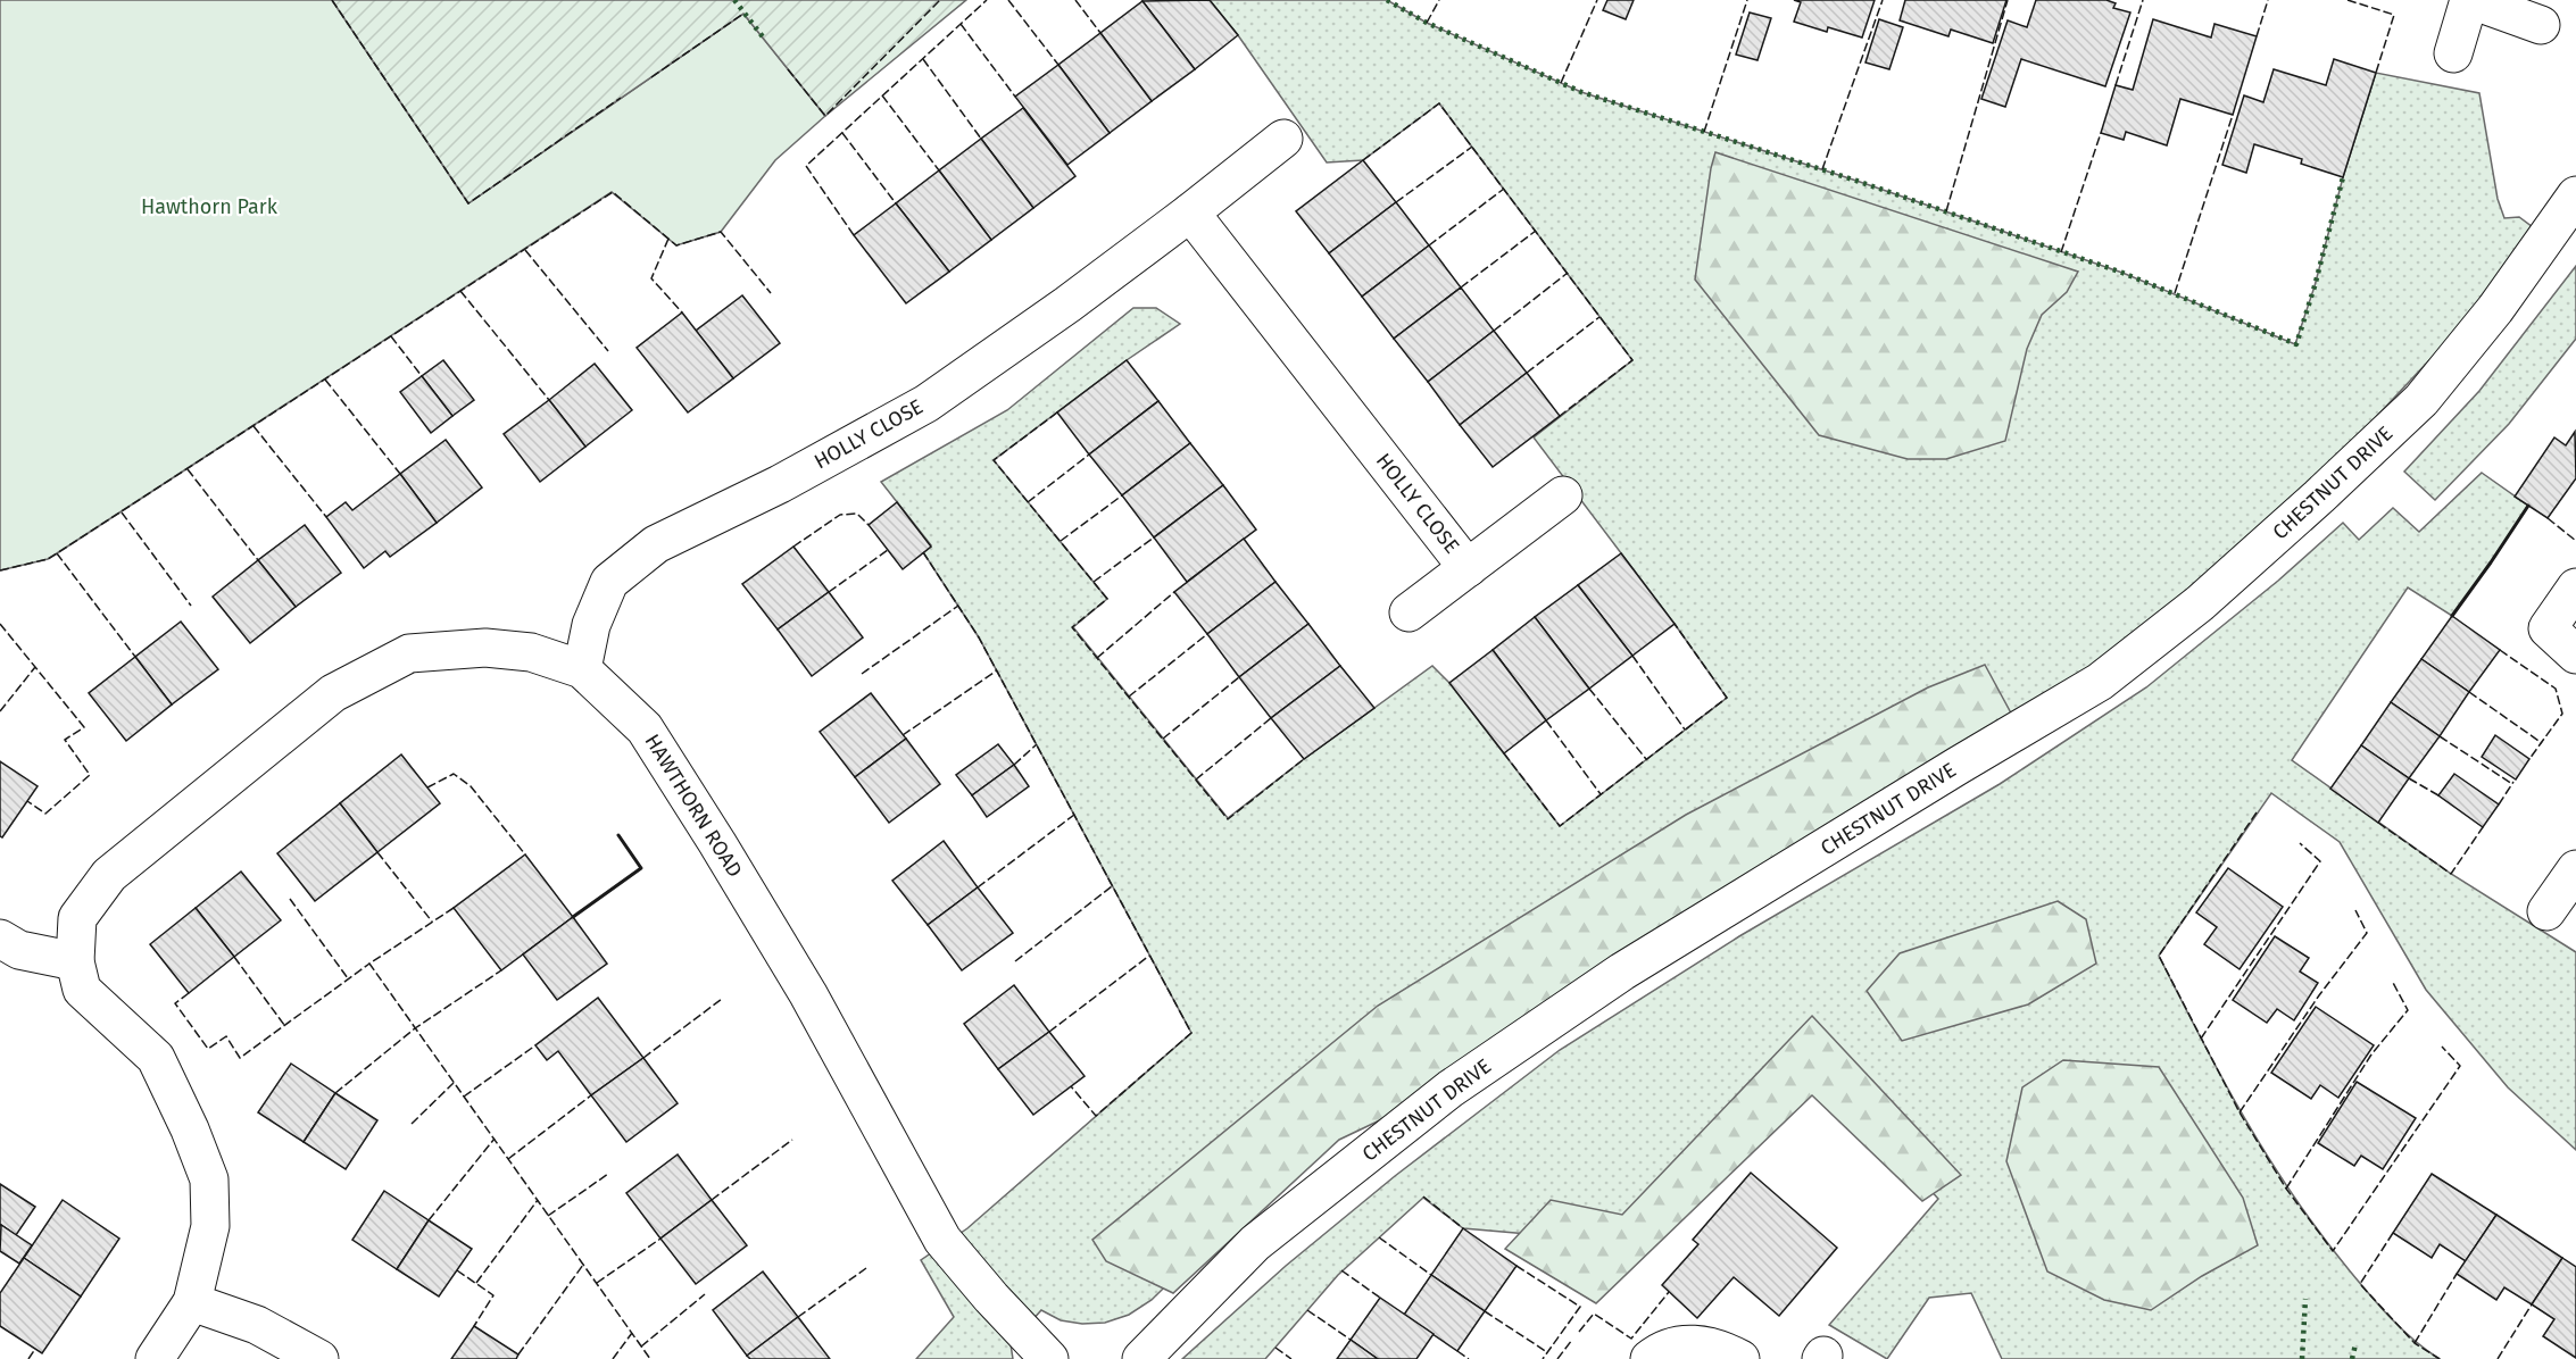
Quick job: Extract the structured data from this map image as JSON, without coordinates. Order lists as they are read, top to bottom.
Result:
{
  "streets": {
    "street": ["HOLLY CLOSE", "CHESTNUT DRIVE", "HAWTHORN ROAD"]
  },
  "crossings": [
    ["HOLLY CLOSE", "HAWTHORN ROAD"]
  ],
  "parks": ["Hawthorn Park"]
}
